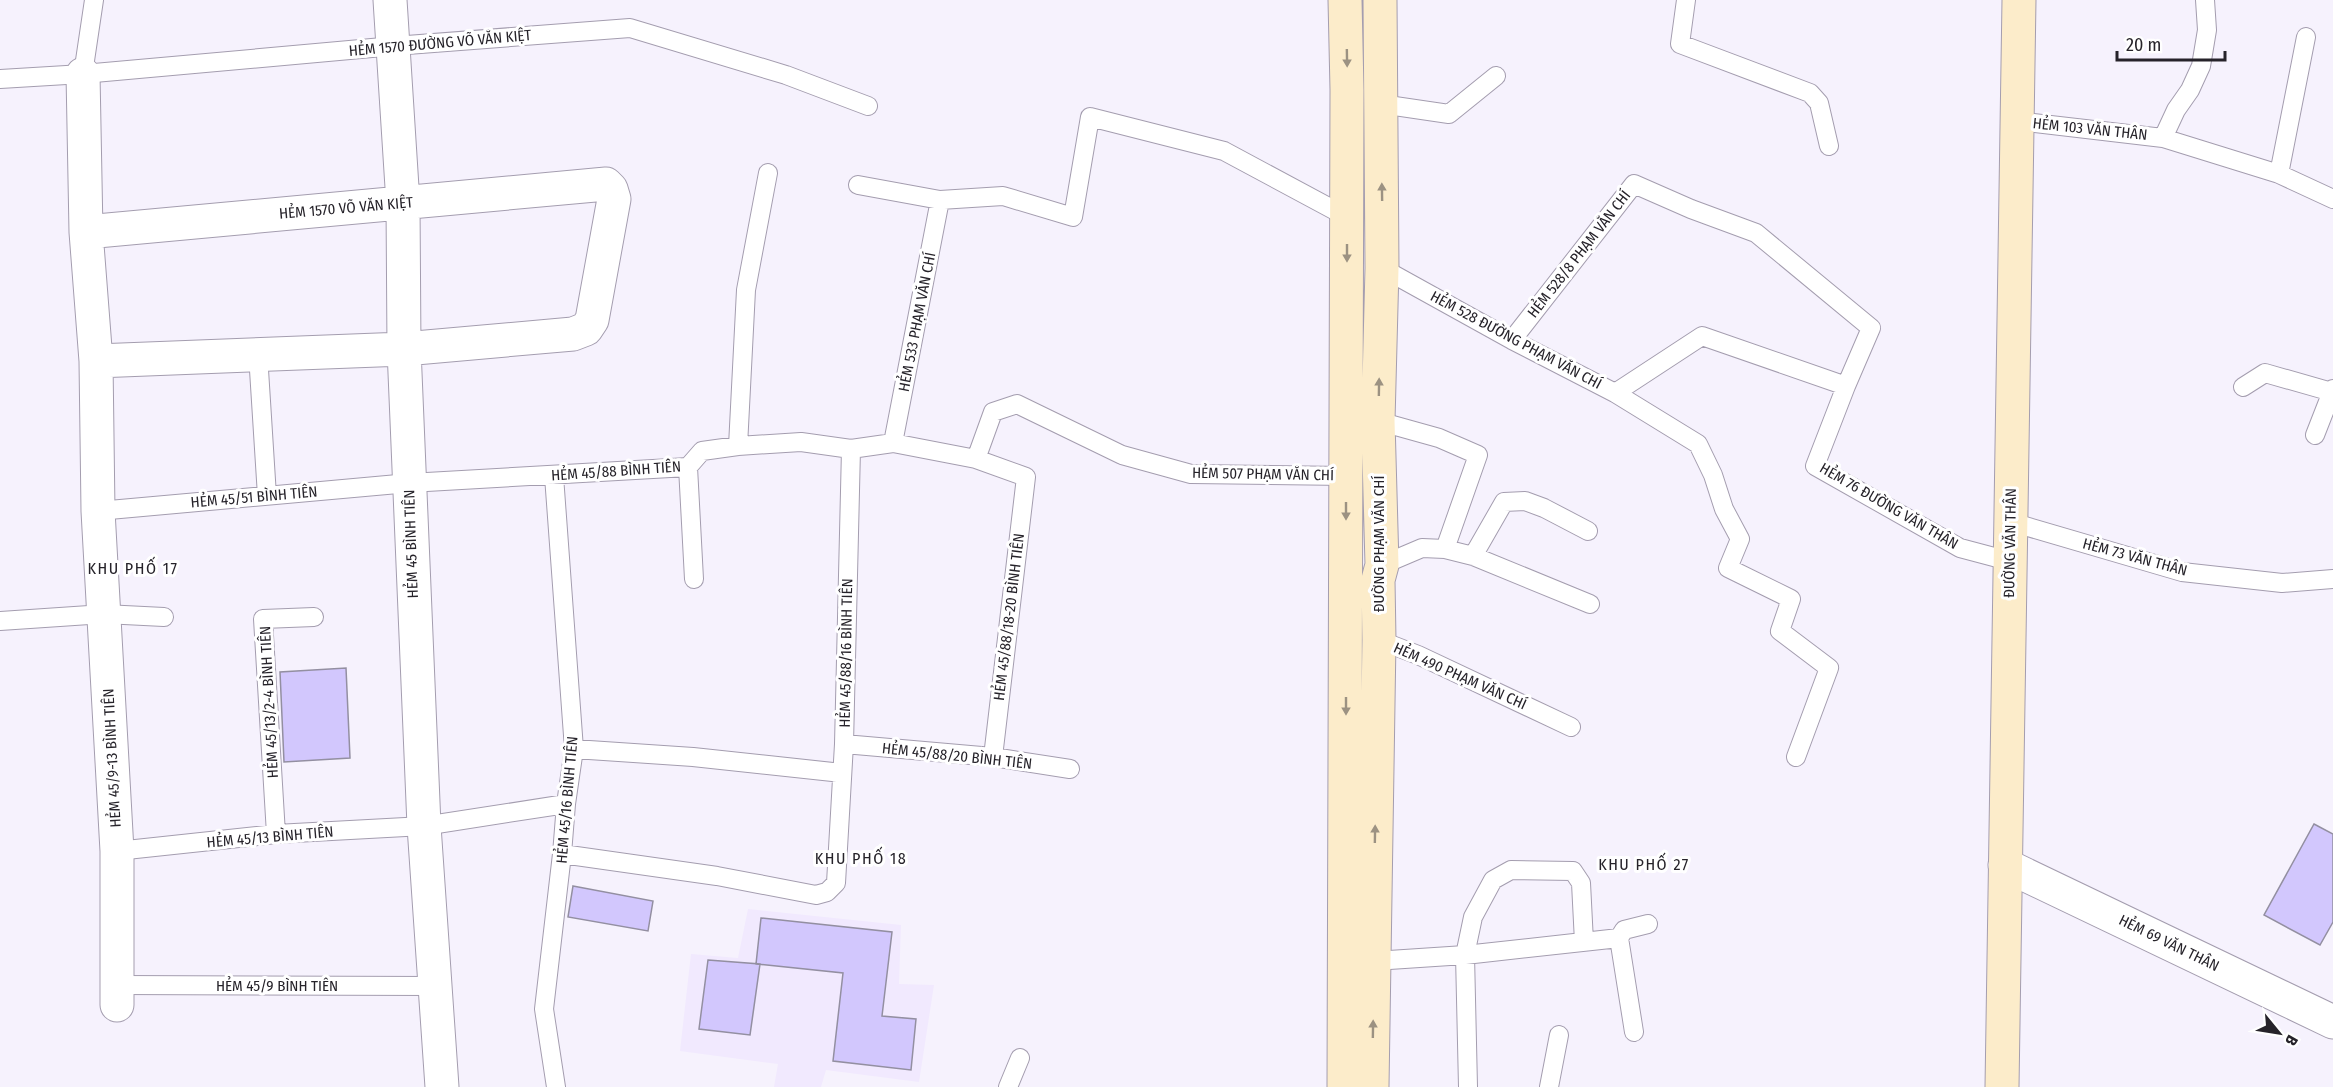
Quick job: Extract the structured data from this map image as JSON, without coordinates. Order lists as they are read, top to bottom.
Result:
{
  "streets": {
    "main road": ["ĐƯỜNG VĂN THÂN", "ĐƯỜNG PHẠM VĂN CHÍ"],
    "street": [
      "HẺM 1570 VÕ VĂN KIỆT",
      "HẺM 45 BÌNH TIÊN",
      "HẺM 490 PHẠM VĂN CHÍ",
      "HẺM 45/9-13 BÌNH TIÊN",
      "HẺM 69 VĂN THÂN"
    ],
    "lane": [
      "HẺM 1570 ĐƯỜNG VÕ VĂN KIỆT",
      "HẺM 103 VĂN THÂN",
      "HẺM 528/8 PHẠM VĂN CHÍ",
      "HẺM 533 PHẠM VĂN CHÍ",
      "HẺM 528 ĐƯỜNG PHẠM VĂN CHÍ",
      "HẺM 45/88 BÌNH TIÊN",
      "HẺM 507 PHẠM VĂN CHÍ",
      "HẺM 45/51 BÌNH TIÊN",
      "HẺM 76 ĐƯỜNG VĂN THÂN",
      "HẺM 73 VĂN THÂN",
      "HẺM 45/88/18-20 BÌNH TIÊN",
      "HẺM 45/88/16 BÌNH TIÊN",
      "HẺM 45/13/2-4 BÌNH TIÊN",
      "HẺM 45/88/20 BÌNH TIÊN",
      "HẺM 45/16 BÌNH TIÊN",
      "HẺM 45/13 BÌNH TIÊN",
      "HẺM 45/9 BÌNH TIÊN"
    ]
  },
  "crossings": [
    ["HẺM 1570 ĐƯỜNG VÕ VĂN KIỆT", "HẺM 45 BÌNH TIÊN"],
    ["HẺM 103 VĂN THÂN", "ĐƯỜNG VĂN THÂN"],
    ["HẺM 1570 VÕ VĂN KIỆT", "HẺM 45 BÌNH TIÊN"],
    ["HẺM 528/8 PHẠM VĂN CHÍ", "HẺM 528 ĐƯỜNG PHẠM VĂN CHÍ"],
    ["HẺM 528/8 PHẠM VĂN CHÍ", "HẺM 76 ĐƯỜNG VĂN THÂN"],
    ["HẺM 533 PHẠM VĂN CHÍ", "HẺM 45/88 BÌNH TIÊN"],
    ["HẺM 528 ĐƯỜNG PHẠM VĂN CHÍ", "HẺM 76 ĐƯỜNG VĂN THÂN"],
    ["HẺM 528 ĐƯỜNG PHẠM VĂN CHÍ", "ĐƯỜNG PHẠM VĂN CHÍ"],
    ["HẺM 45/88 BÌNH TIÊN", "HẺM 507 PHẠM VĂN CHÍ"],
    ["HẺM 45/88 BÌNH TIÊN", "HẺM 45/51 BÌNH TIÊN"],
    ["HẺM 45/88 BÌNH TIÊN", "HẺM 45 BÌNH TIÊN"],
    ["HẺM 45/88 BÌNH TIÊN", "HẺM 45/88/18-20 BÌNH TIÊN"],
    ["HẺM 45/88 BÌNH TIÊN", "HẺM 45/88/16 BÌNH TIÊN"],
    ["HẺM 45/88 BÌNH TIÊN", "HẺM 45/16 BÌNH TIÊN"],
    ["HẺM 45/51 BÌNH TIÊN", "HẺM 45 BÌNH TIÊN"],
    ["HẺM 45/51 BÌNH TIÊN", "HẺM 45/9-13 BÌNH TIÊN"],
    ["HẺM 76 ĐƯỜNG VĂN THÂN", "ĐƯỜNG VĂN THÂN"],
    ["ĐƯỜNG VĂN THÂN", "HẺM 73 VĂN THÂN"],
    ["ĐƯỜNG VĂN THÂN", "HẺM 69 VĂN THÂN"],
    ["HẺM 45 BÌNH TIÊN", "HẺM 45/13 BÌNH TIÊN"],
    ["HẺM 45 BÌNH TIÊN", "HẺM 45/9 BÌNH TIÊN"],
    ["ĐƯỜNG PHẠM VĂN CHÍ", "HẺM 490 PHẠM VĂN CHÍ"],
    ["HẺM 45/88/18-20 BÌNH TIÊN", "HẺM 45/88/20 BÌNH TIÊN"],
    ["HẺM 45/88/16 BÌNH TIÊN", "HẺM 45/88/20 BÌNH TIÊN"],
    ["HẺM 45/88/16 BÌNH TIÊN", "HẺM 45/16 BÌNH TIÊN"],
    ["HẺM 45/13/2-4 BÌNH TIÊN", "HẺM 45/13 BÌNH TIÊN"],
    ["HẺM 45/9-13 BÌNH TIÊN", "HẺM 45/13 BÌNH TIÊN"],
    ["HẺM 45/9-13 BÌNH TIÊN", "HẺM 45/9 BÌNH TIÊN"],
    ["HẺM 45/16 BÌNH TIÊN", "HẺM 45/13 BÌNH TIÊN"]
  ],
  "districts": ["KHU PHỐ 17", "KHU PHỐ 18", "KHU PHỐ 27"],
  "scale_bar": "20 m",
  "north": "bottom right"
}
